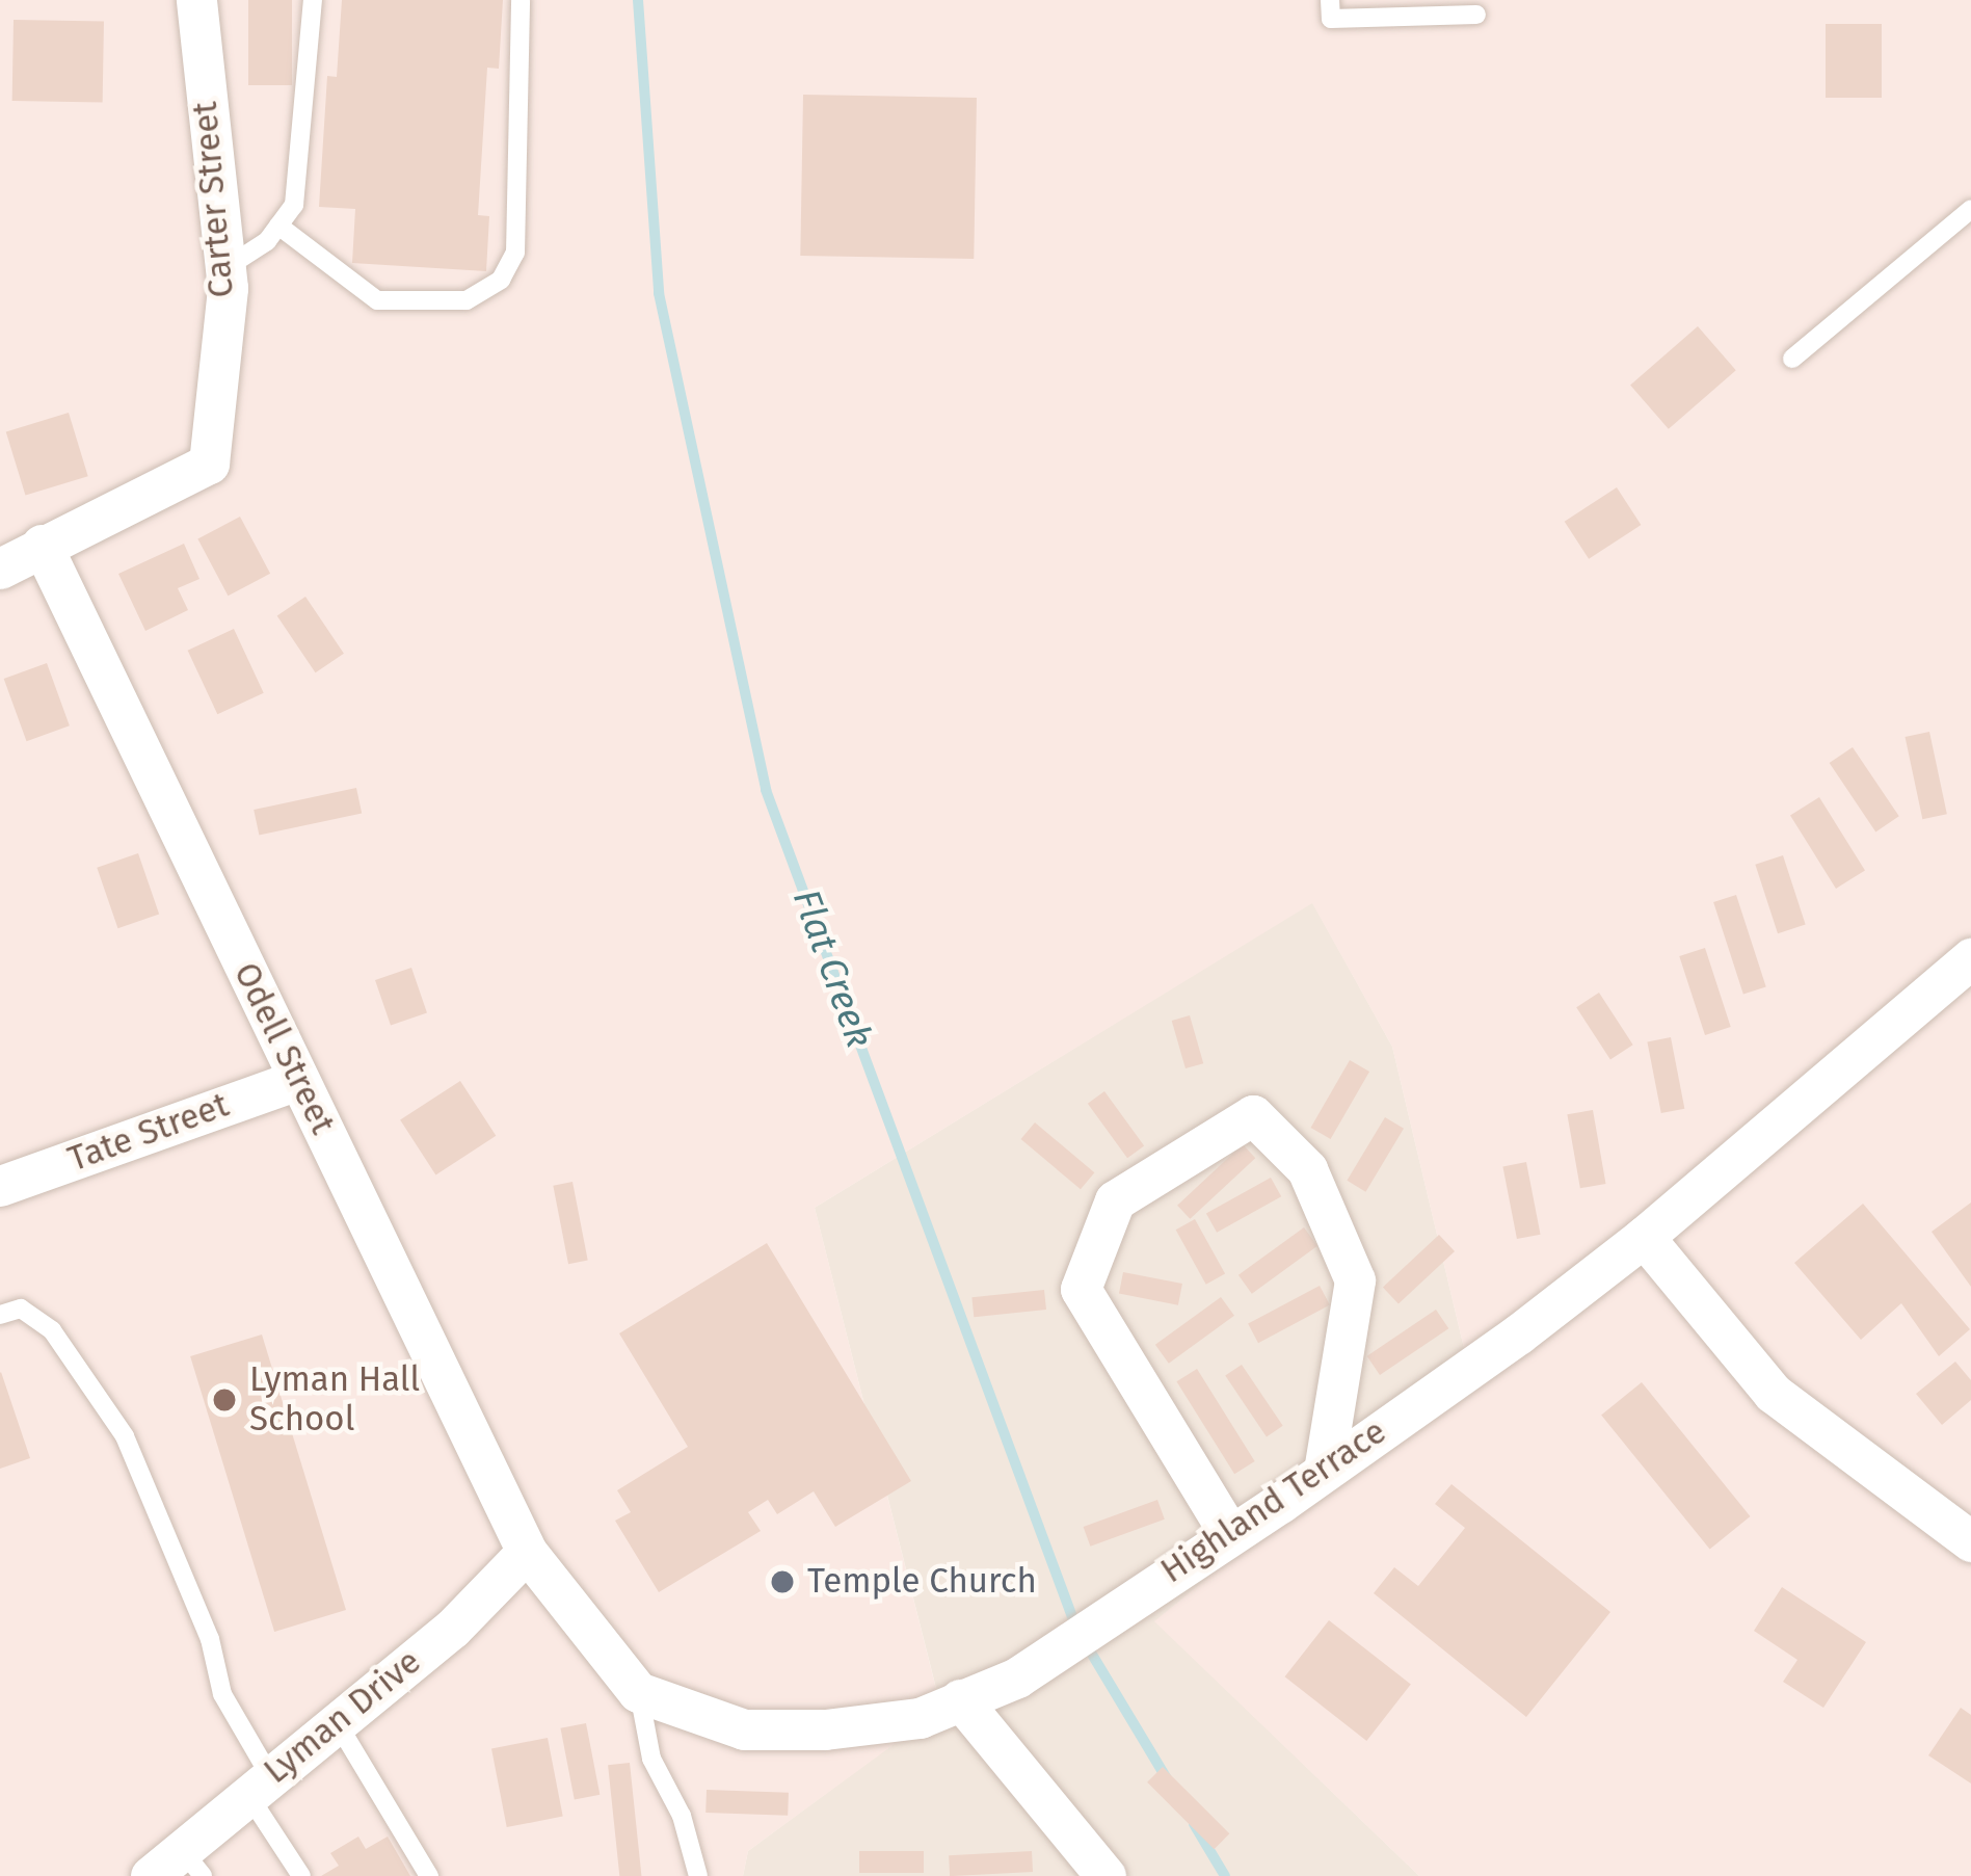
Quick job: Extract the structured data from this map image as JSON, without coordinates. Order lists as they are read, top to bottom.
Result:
{
  "streets": {
    "street": [
      "Carter Street",
      "Odell Street",
      "Tate Street",
      "Highland Terrace",
      "Lyman Drive"
    ]
  },
  "crossings": [
    ["Carter Street", "Odell Street"],
    ["Odell Street", "Tate Street"],
    ["Odell Street", "Lyman Drive"]
  ],
  "water": ["Flat Creek"],
  "places": ["Lyman Hall School", "Temple Church"]
}
